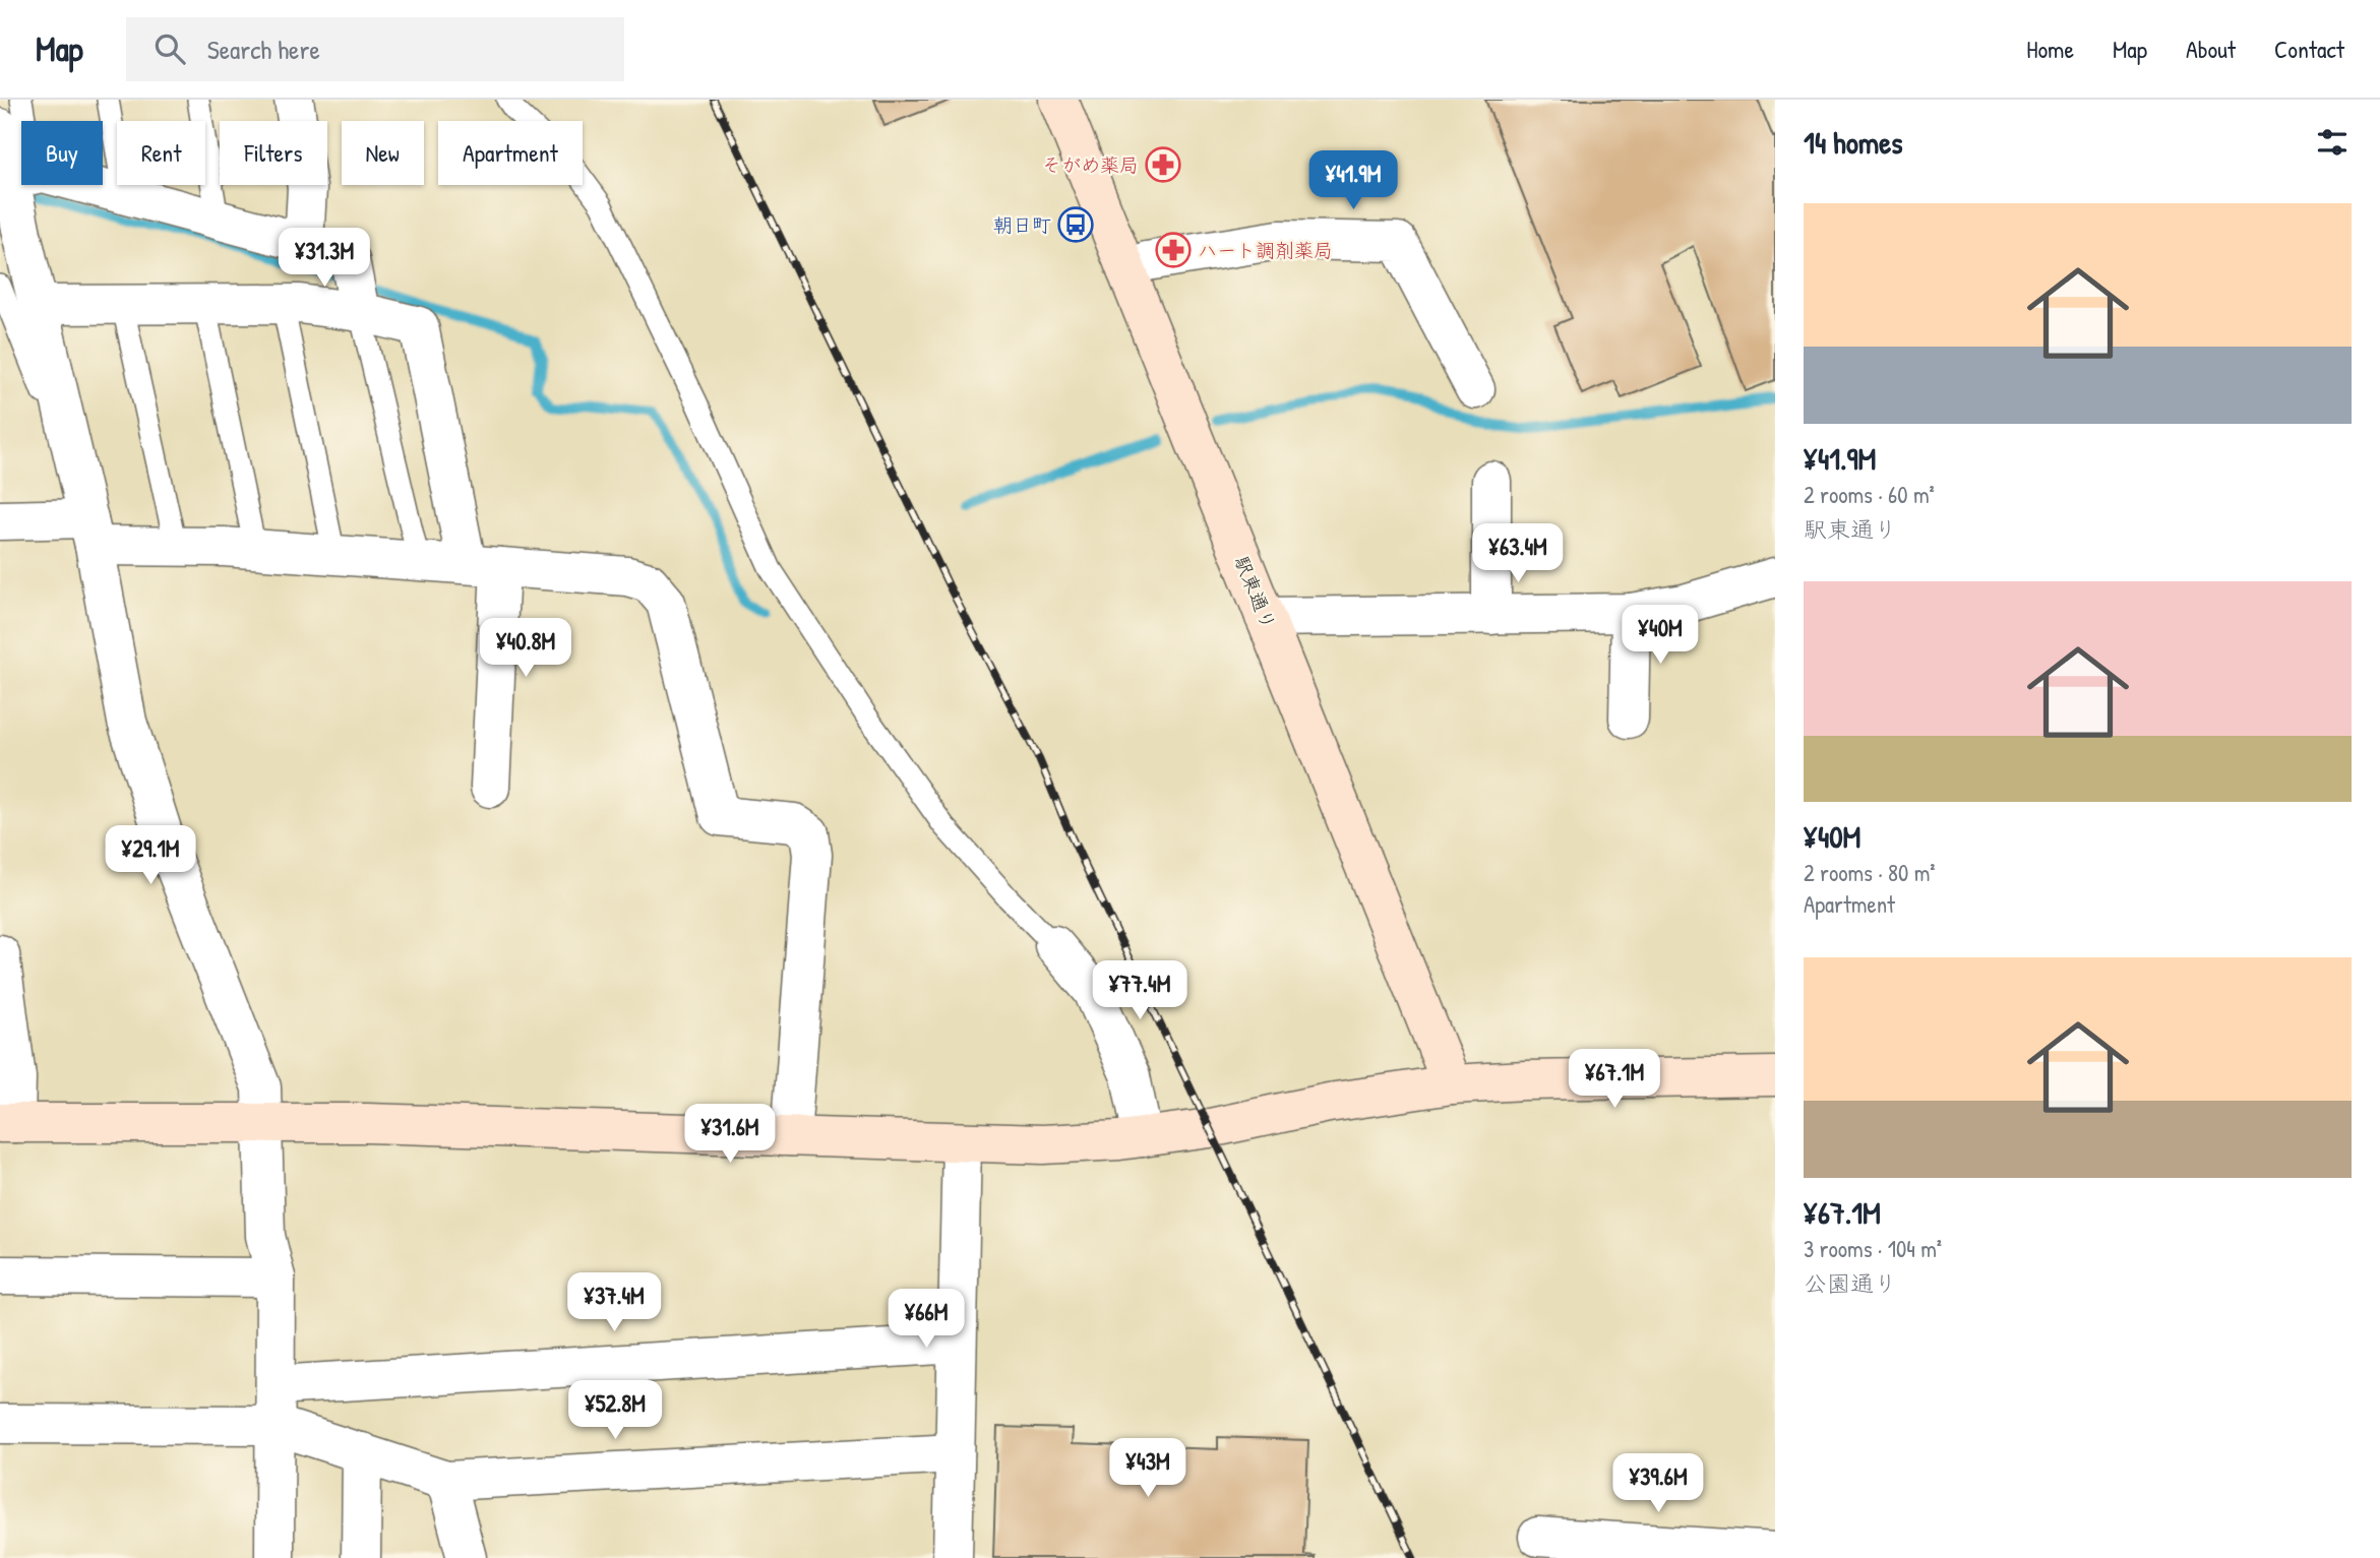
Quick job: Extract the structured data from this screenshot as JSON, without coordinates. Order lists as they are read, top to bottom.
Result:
{
  "streets": {
    "street": ["駅東通り"]
  },
  "places": {
    "pharmacy": ["そがめ薬局", "ハート調剤薬局"],
    "bus stop": ["朝日町"]
  },
  "page": {
    "header": "Map",
    "search": "Search here",
    "nav": [
      "Home",
      "Map",
      "About",
      "Contact"
    ],
    "heading": "14 homes",
    "chip": [
      "Buy",
      "Rent",
      "Filters",
      "New",
      "Apartment"
    ],
    "price": [
      "¥41.9M",
      "¥31.3M",
      "¥63.4M",
      "¥40M",
      "¥40.8M",
      "¥29.1M",
      "¥77.4M",
      "¥67.1M",
      "¥31.6M",
      "¥37.4M",
      "¥66M",
      "¥52.8M",
      "¥43M",
      "¥39.6M"
    ],
    "list": [
      {
        "name": "¥41.9M",
        "note": "2 rooms · 60 m² · 駅東通り"
      },
      {
        "name": "¥40M",
        "note": "2 rooms · 80 m² · Apartment"
      },
      {
        "name": "¥67.1M",
        "note": "3 rooms · 104 m² · 公園通り"
      }
    ]
  }
}
